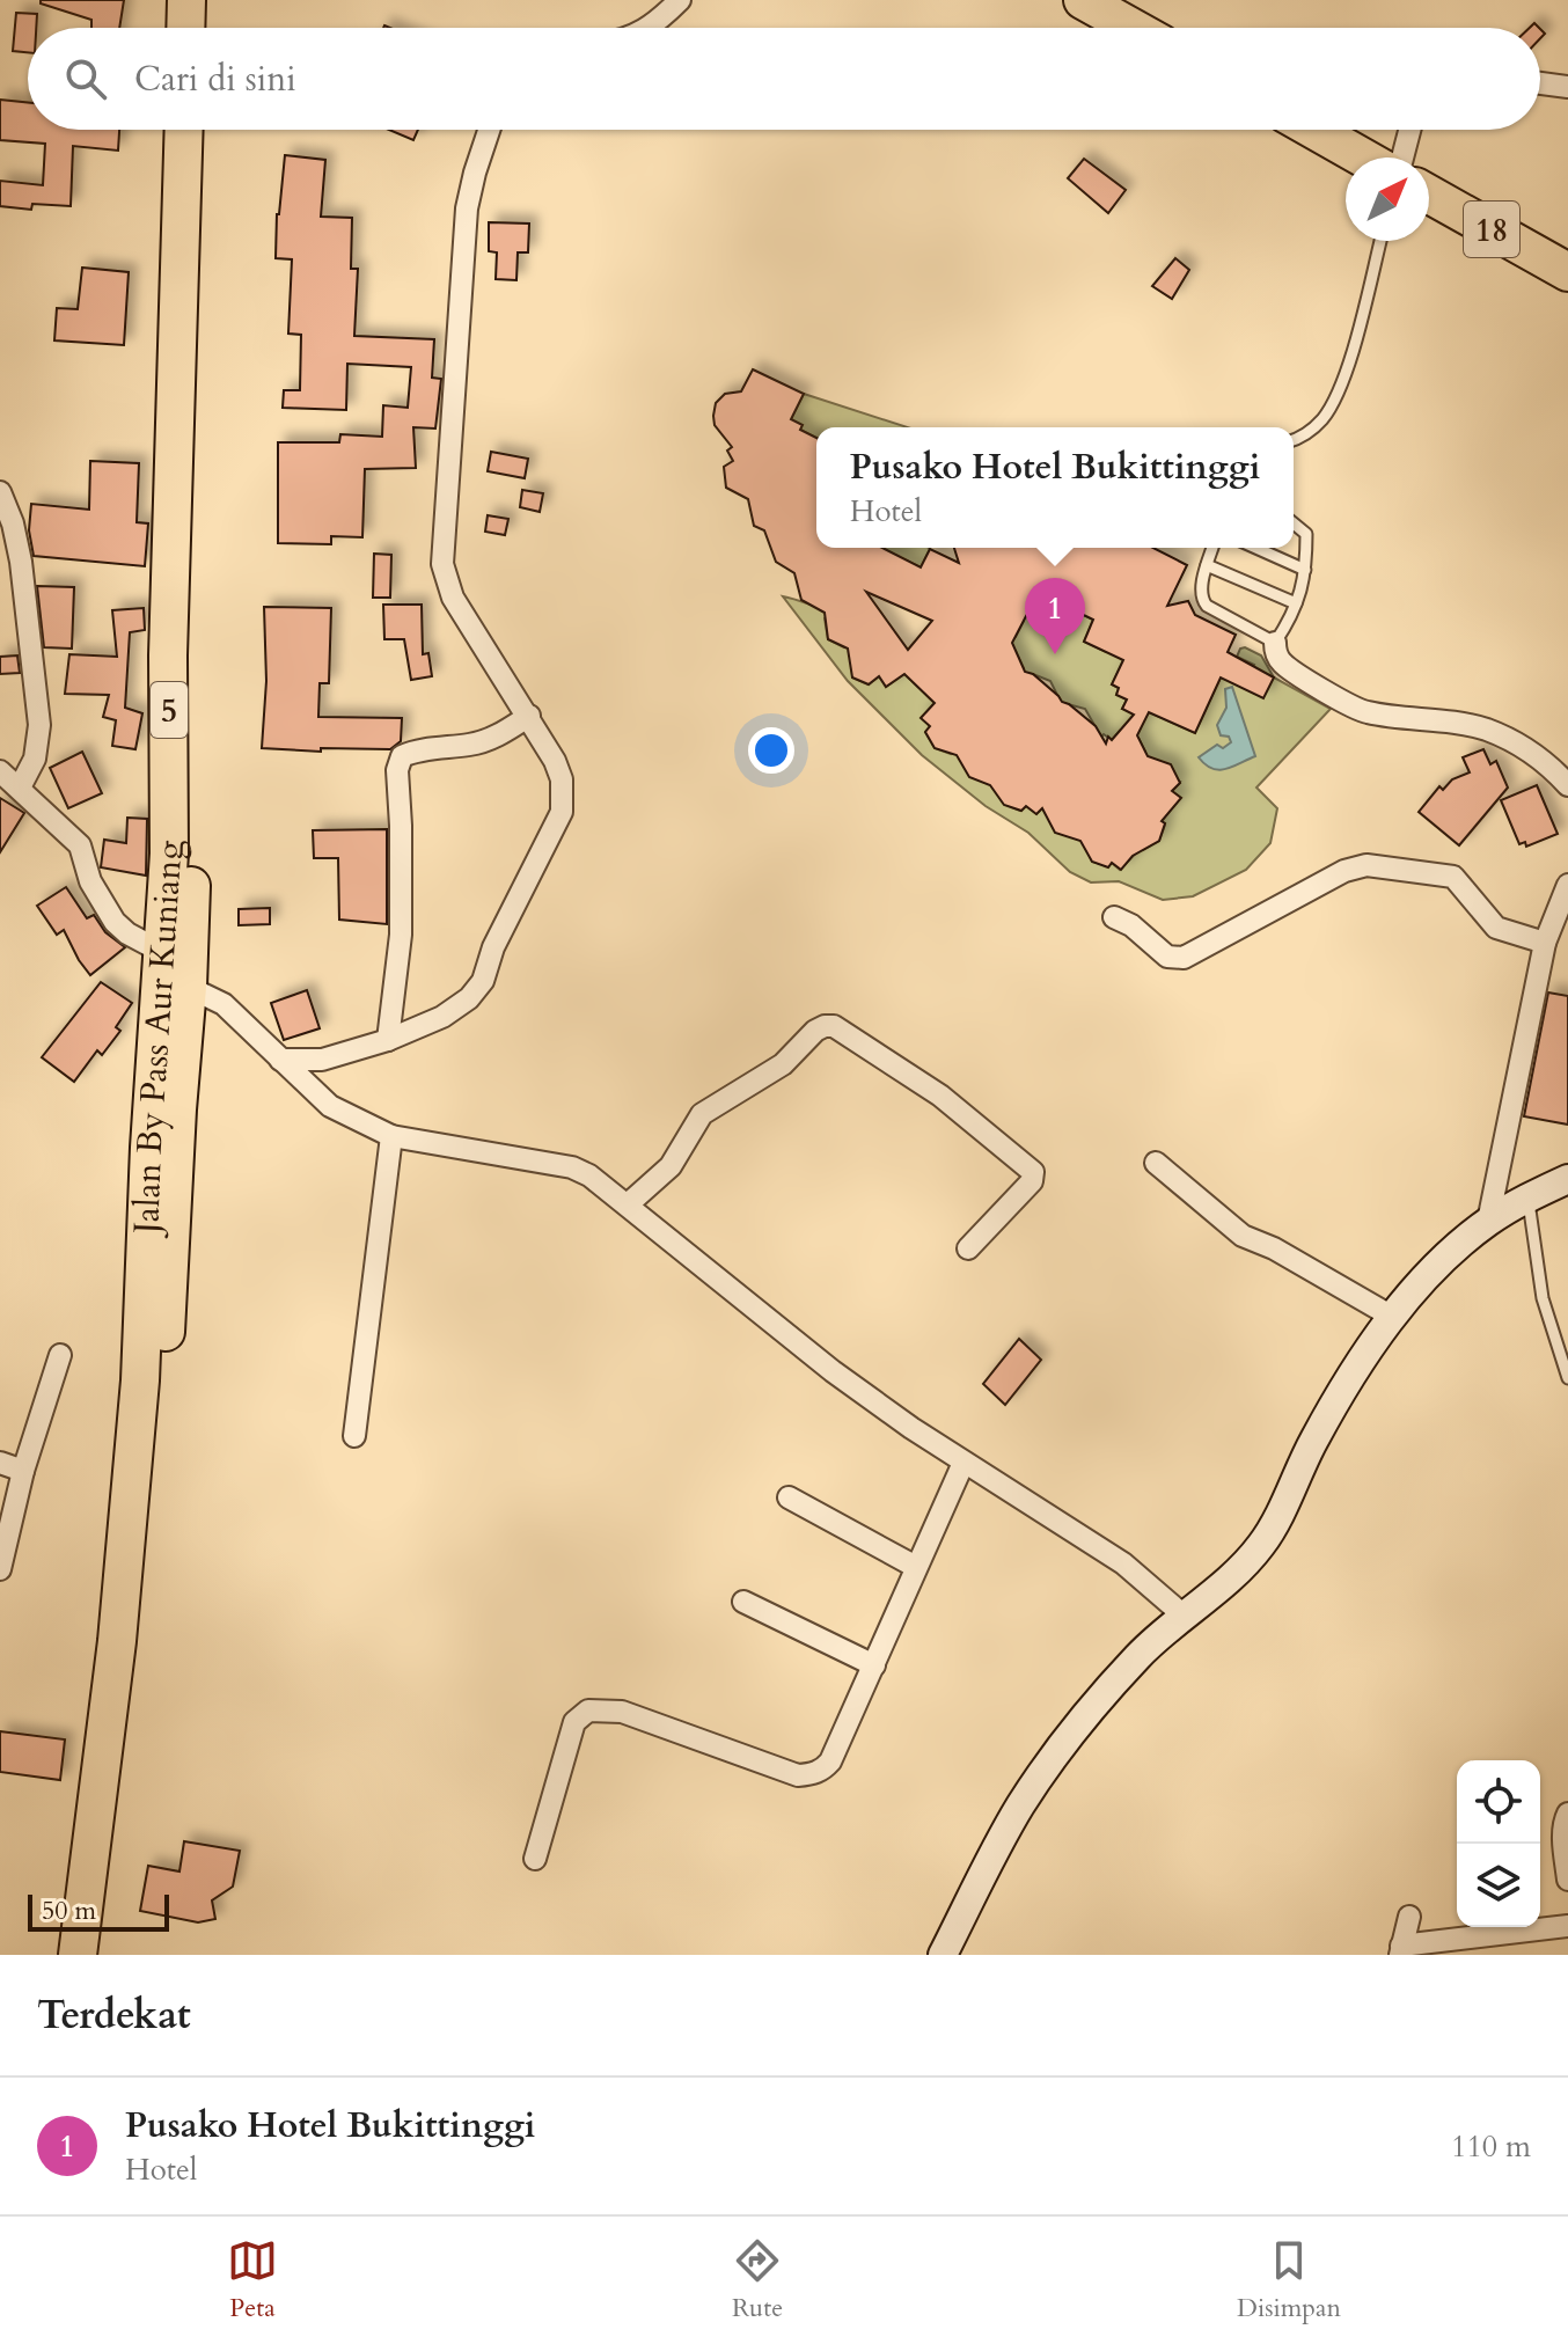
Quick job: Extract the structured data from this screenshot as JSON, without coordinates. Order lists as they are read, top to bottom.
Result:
{
  "streets": {
    "highway": ["18", "5", "Jalan By Pass Aur Kuniang"]
  },
  "scale_bar": "50 m",
  "north": "top right",
  "page": {
    "search": "Cari di sini",
    "popup": ["Pusako Hotel Bukittinggi", "Hotel"],
    "pins": "1",
    "scale": "50 m",
    "heading": "Terdekat",
    "list": [
      {
        "mark": "1",
        "name": "Pusako Hotel Bukittinggi",
        "note": "Hotel",
        "value": "110 m"
      }
    ],
    "nav": ["Peta", "Rute", "Disimpan"]
  }
}
